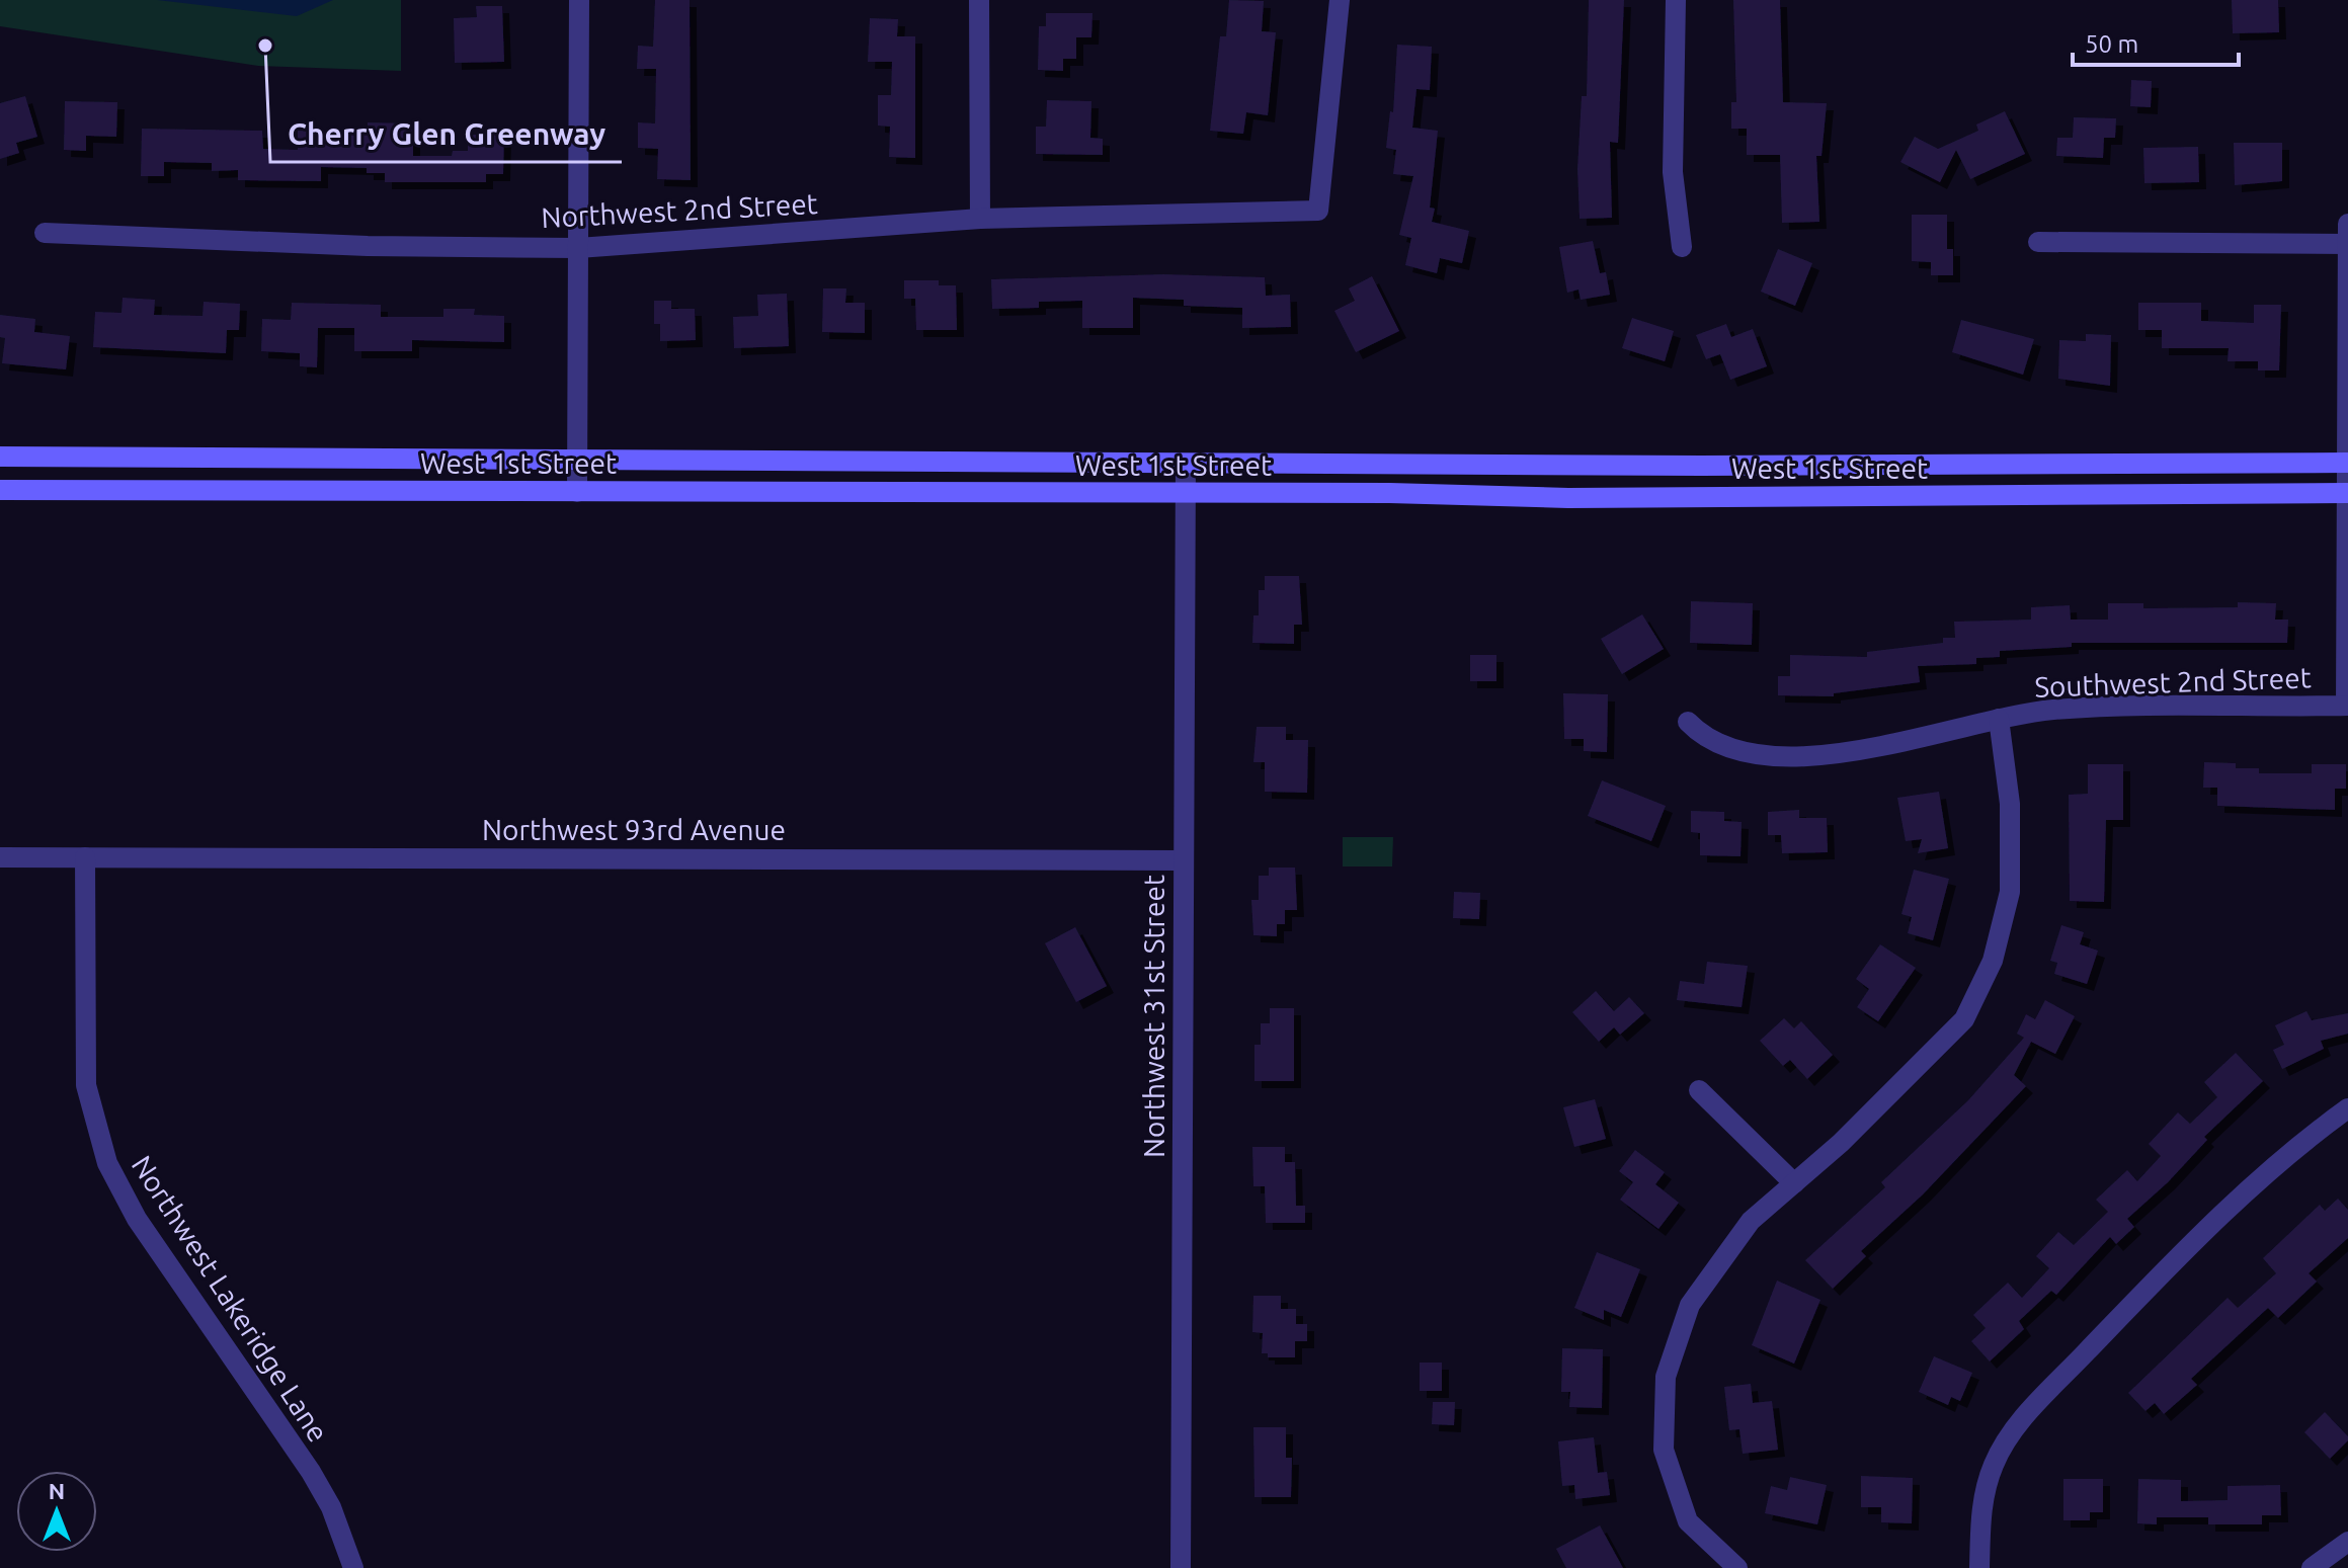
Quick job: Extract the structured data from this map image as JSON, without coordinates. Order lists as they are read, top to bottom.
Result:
{
  "streets": {
    "main road": ["West 1st Street"],
    "street": [
      "Northwest 2nd Street",
      "Southwest 2nd Street",
      "Northwest 93rd Avenue",
      "Northwest 31st Street",
      "Northwest Lakeridge Lane"
    ]
  },
  "crossings": [
    ["West 1st Street", "Northwest 31st Street"],
    ["Northwest 93rd Avenue", "Northwest 31st Street"],
    ["Northwest 93rd Avenue", "Northwest Lakeridge Lane"]
  ],
  "places": ["Cherry Glen Greenway"],
  "scale_bar": "50 m",
  "north": "top"
}
